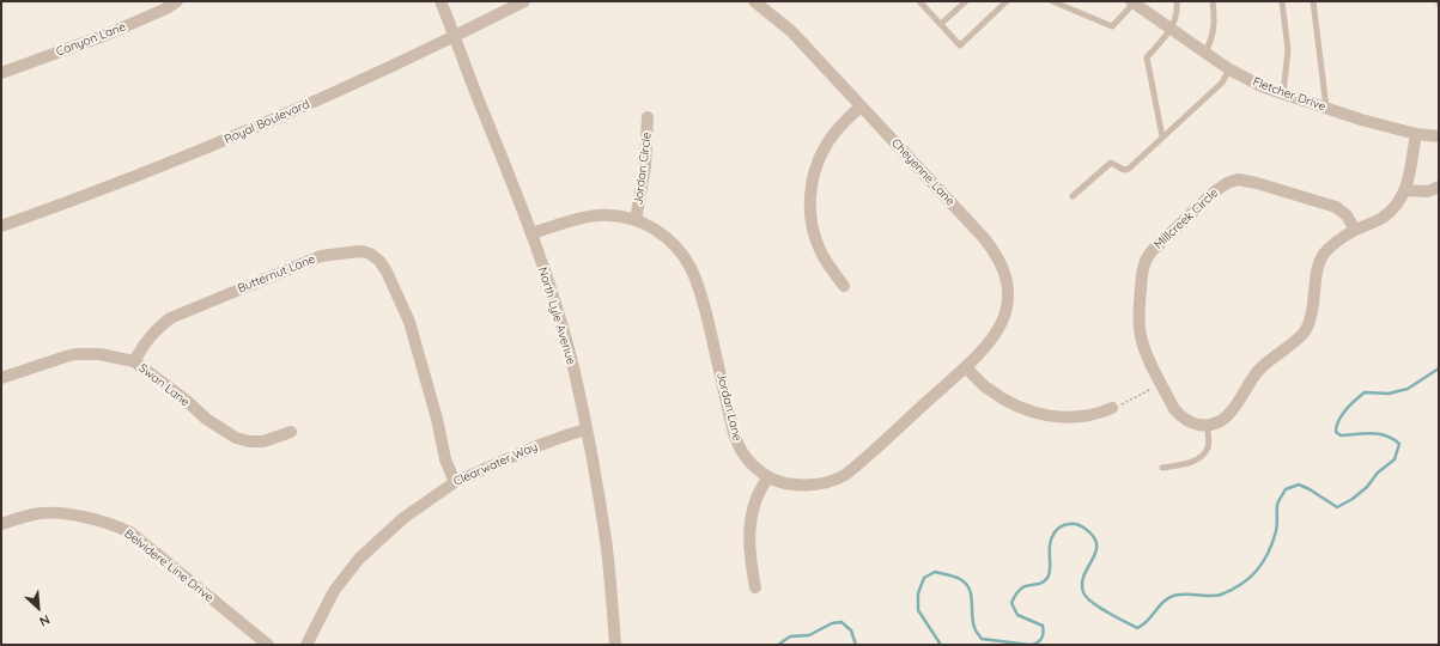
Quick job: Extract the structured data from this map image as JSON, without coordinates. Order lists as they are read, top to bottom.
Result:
{
  "streets": {
    "street": [
      "Canyon Lane",
      "Fletcher Drive",
      "Royal Boulevard",
      "Jordan Circle",
      "Cheyenne Lane",
      "Millcreek Circle",
      "Butternut Lane",
      "North Lyle Avenue",
      "Swan Lane",
      "Jordan Lane",
      "Clearwater Way",
      "Belvidere Line Drive"
    ]
  },
  "crossings": [
    ["Royal Boulevard", "North Lyle Avenue"],
    ["Jordan Circle", "Jordan Lane"],
    ["Cheyenne Lane", "Jordan Lane"],
    ["Butternut Lane", "Swan Lane"],
    ["Butternut Lane", "Clearwater Way"],
    ["North Lyle Avenue", "Jordan Lane"],
    ["North Lyle Avenue", "Clearwater Way"]
  ],
  "north": "bottom right"
}
